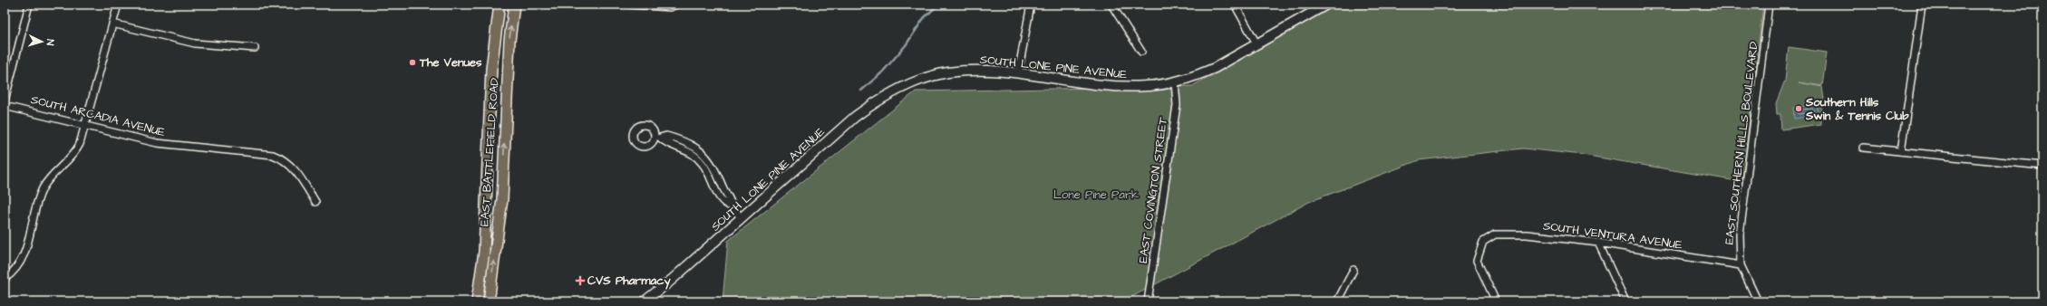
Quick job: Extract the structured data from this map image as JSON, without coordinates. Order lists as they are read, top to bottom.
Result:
{
  "streets": {
    "main road": ["SOUTH LONE PINE AVENUE", "EAST BATTLEFIELD ROAD"],
    "street": [
      "SOUTH ARCADIA AVENUE",
      "EAST SOUTHERN HILLS BOULEVARD",
      "EAST COVINGTON STREET",
      "SOUTH VENTURA AVENUE"
    ]
  },
  "crossings": [
    ["SOUTH LONE PINE AVENUE", "EAST COVINGTON STREET"],
    ["EAST SOUTHERN HILLS BOULEVARD", "SOUTH VENTURA AVENUE"]
  ],
  "parks": ["Lone Pine Park"],
  "places": {
    "other": ["The Venues", "Southern Hills Swin & Tennis Club"],
    "health": ["CVS Pharmacy"]
  },
  "north": "right"
}
